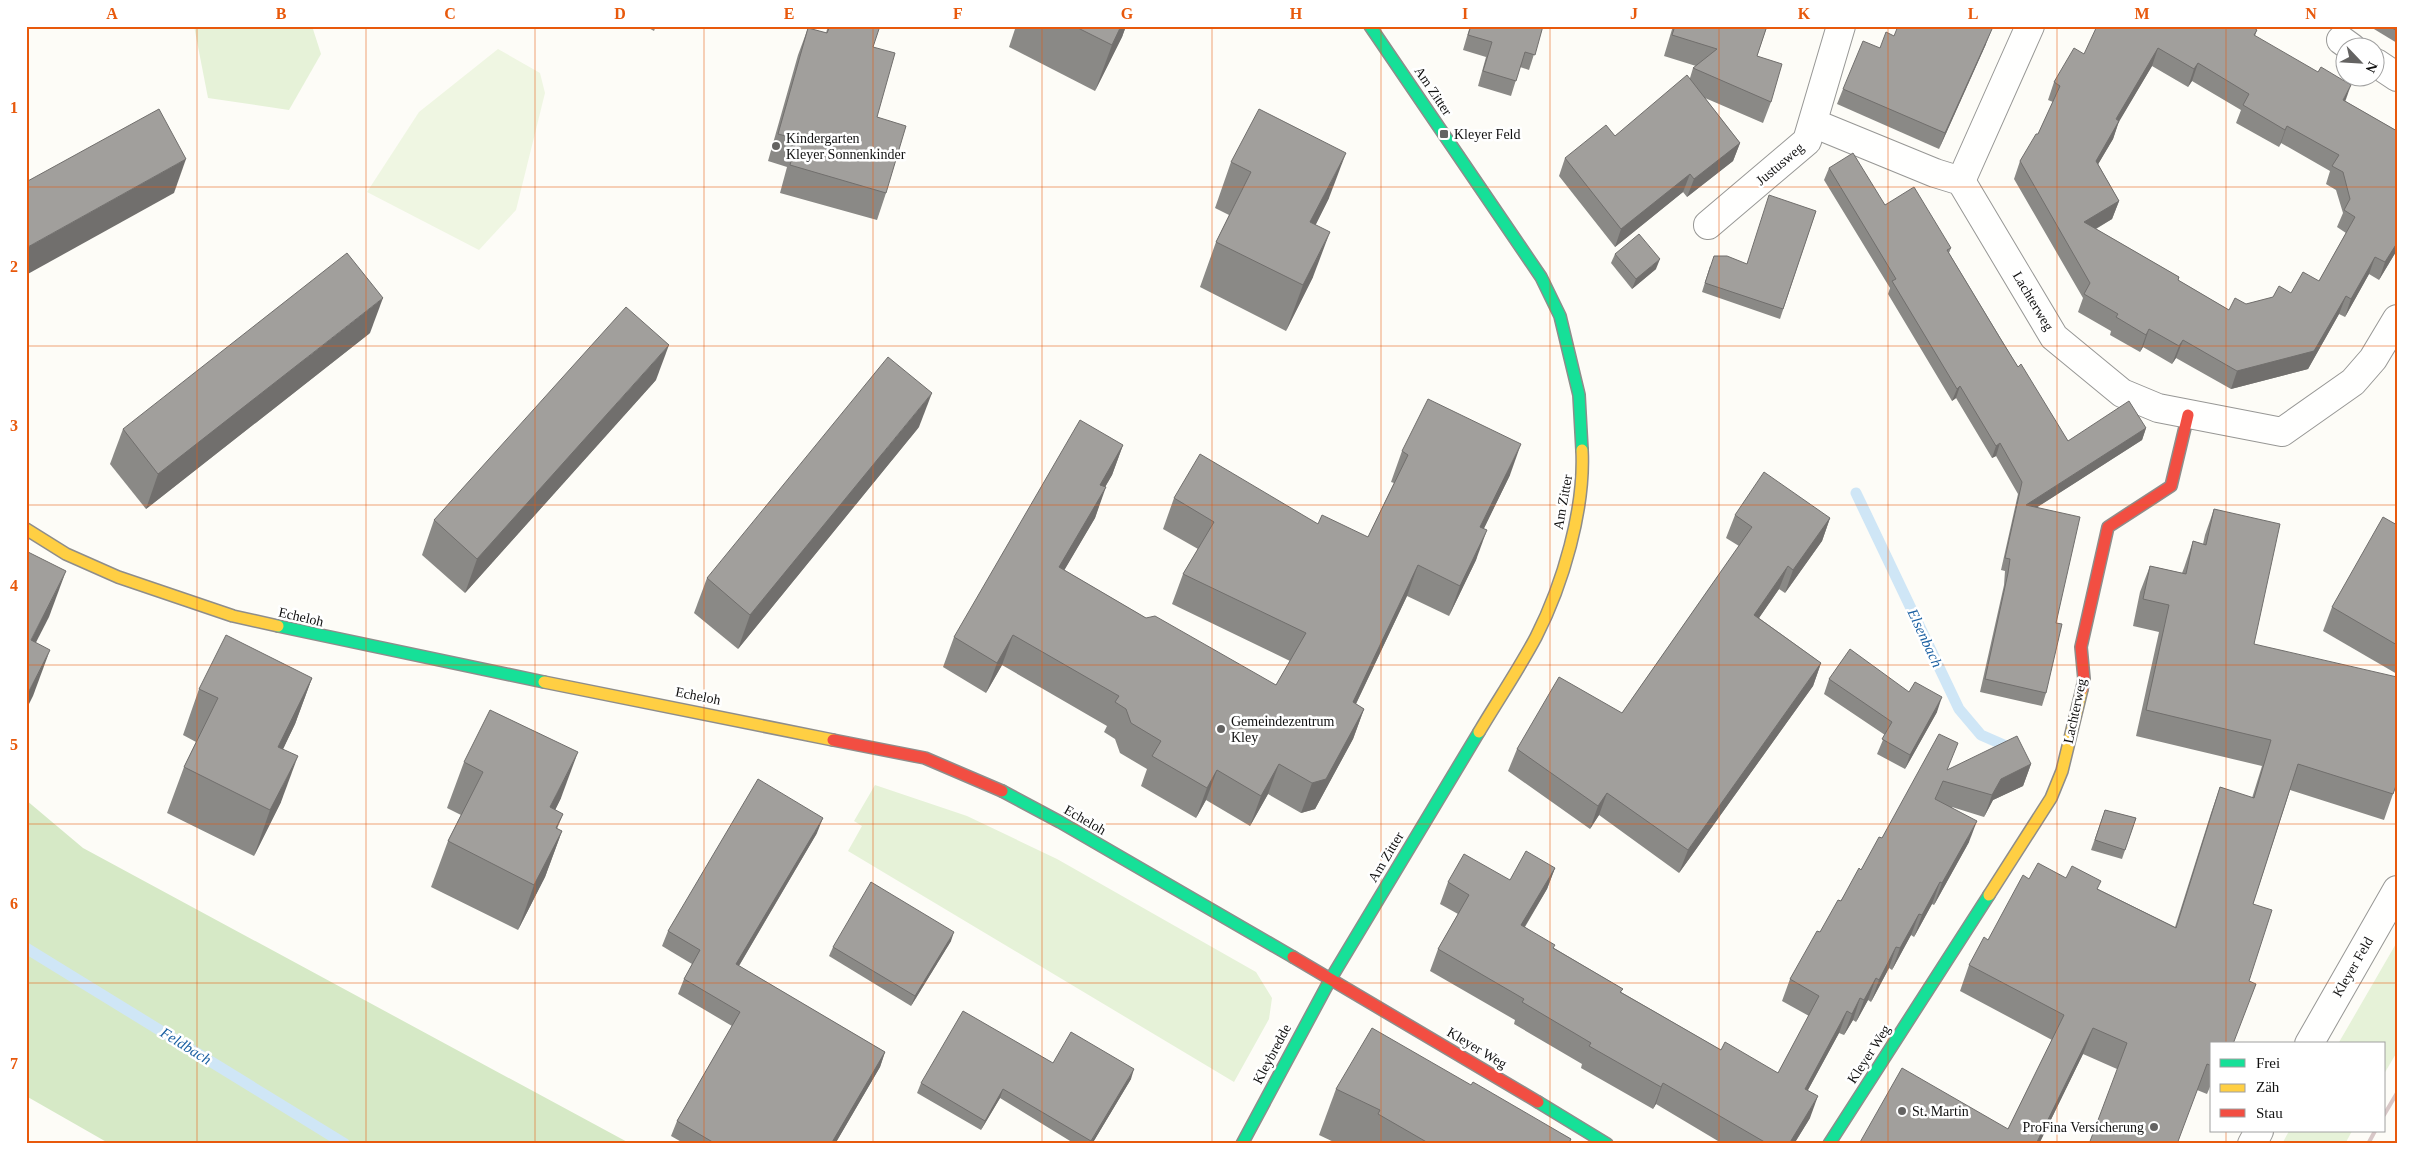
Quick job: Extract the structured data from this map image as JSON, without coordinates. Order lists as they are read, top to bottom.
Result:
{
  "streets": {
    "street": [
      "Am Zitter",
      "Justusweg",
      "Lachterweg",
      "Echeloh",
      "Kleyer Feld",
      "Kleyer Weg",
      "Kleybredde"
    ]
  },
  "crossings": [
    ["Am Zitter", "Echeloh"],
    ["Am Zitter", "Kleyer Weg"],
    ["Am Zitter", "Kleybredde"],
    ["Lachterweg", "Kleyer Weg"],
    ["Echeloh", "Kleyer Weg"],
    ["Echeloh", "Kleybredde"],
    ["Kleyer Weg", "Kleybredde"]
  ],
  "water": ["Elsenbach", "Feldbach"],
  "places": {
    "transit": ["Kleyer Feld"],
    "other": [
      "Kindergarten Kleyer Sonnenkinder",
      "Gemeindezentrum Kley",
      "St. Martin",
      "ProFina Versicherung"
    ]
  },
  "legend": ["Frei", "Zäh", "Stau"],
  "north": "bottom right",
  "grid": {
    "columns": [
      "A",
      "B",
      "C",
      "D",
      "E",
      "F",
      "G",
      "H",
      "I",
      "J",
      "K",
      "L",
      "M",
      "N"
    ],
    "rows": [
      "1",
      "2",
      "3",
      "4",
      "5",
      "6",
      "7"
    ]
  }
}
